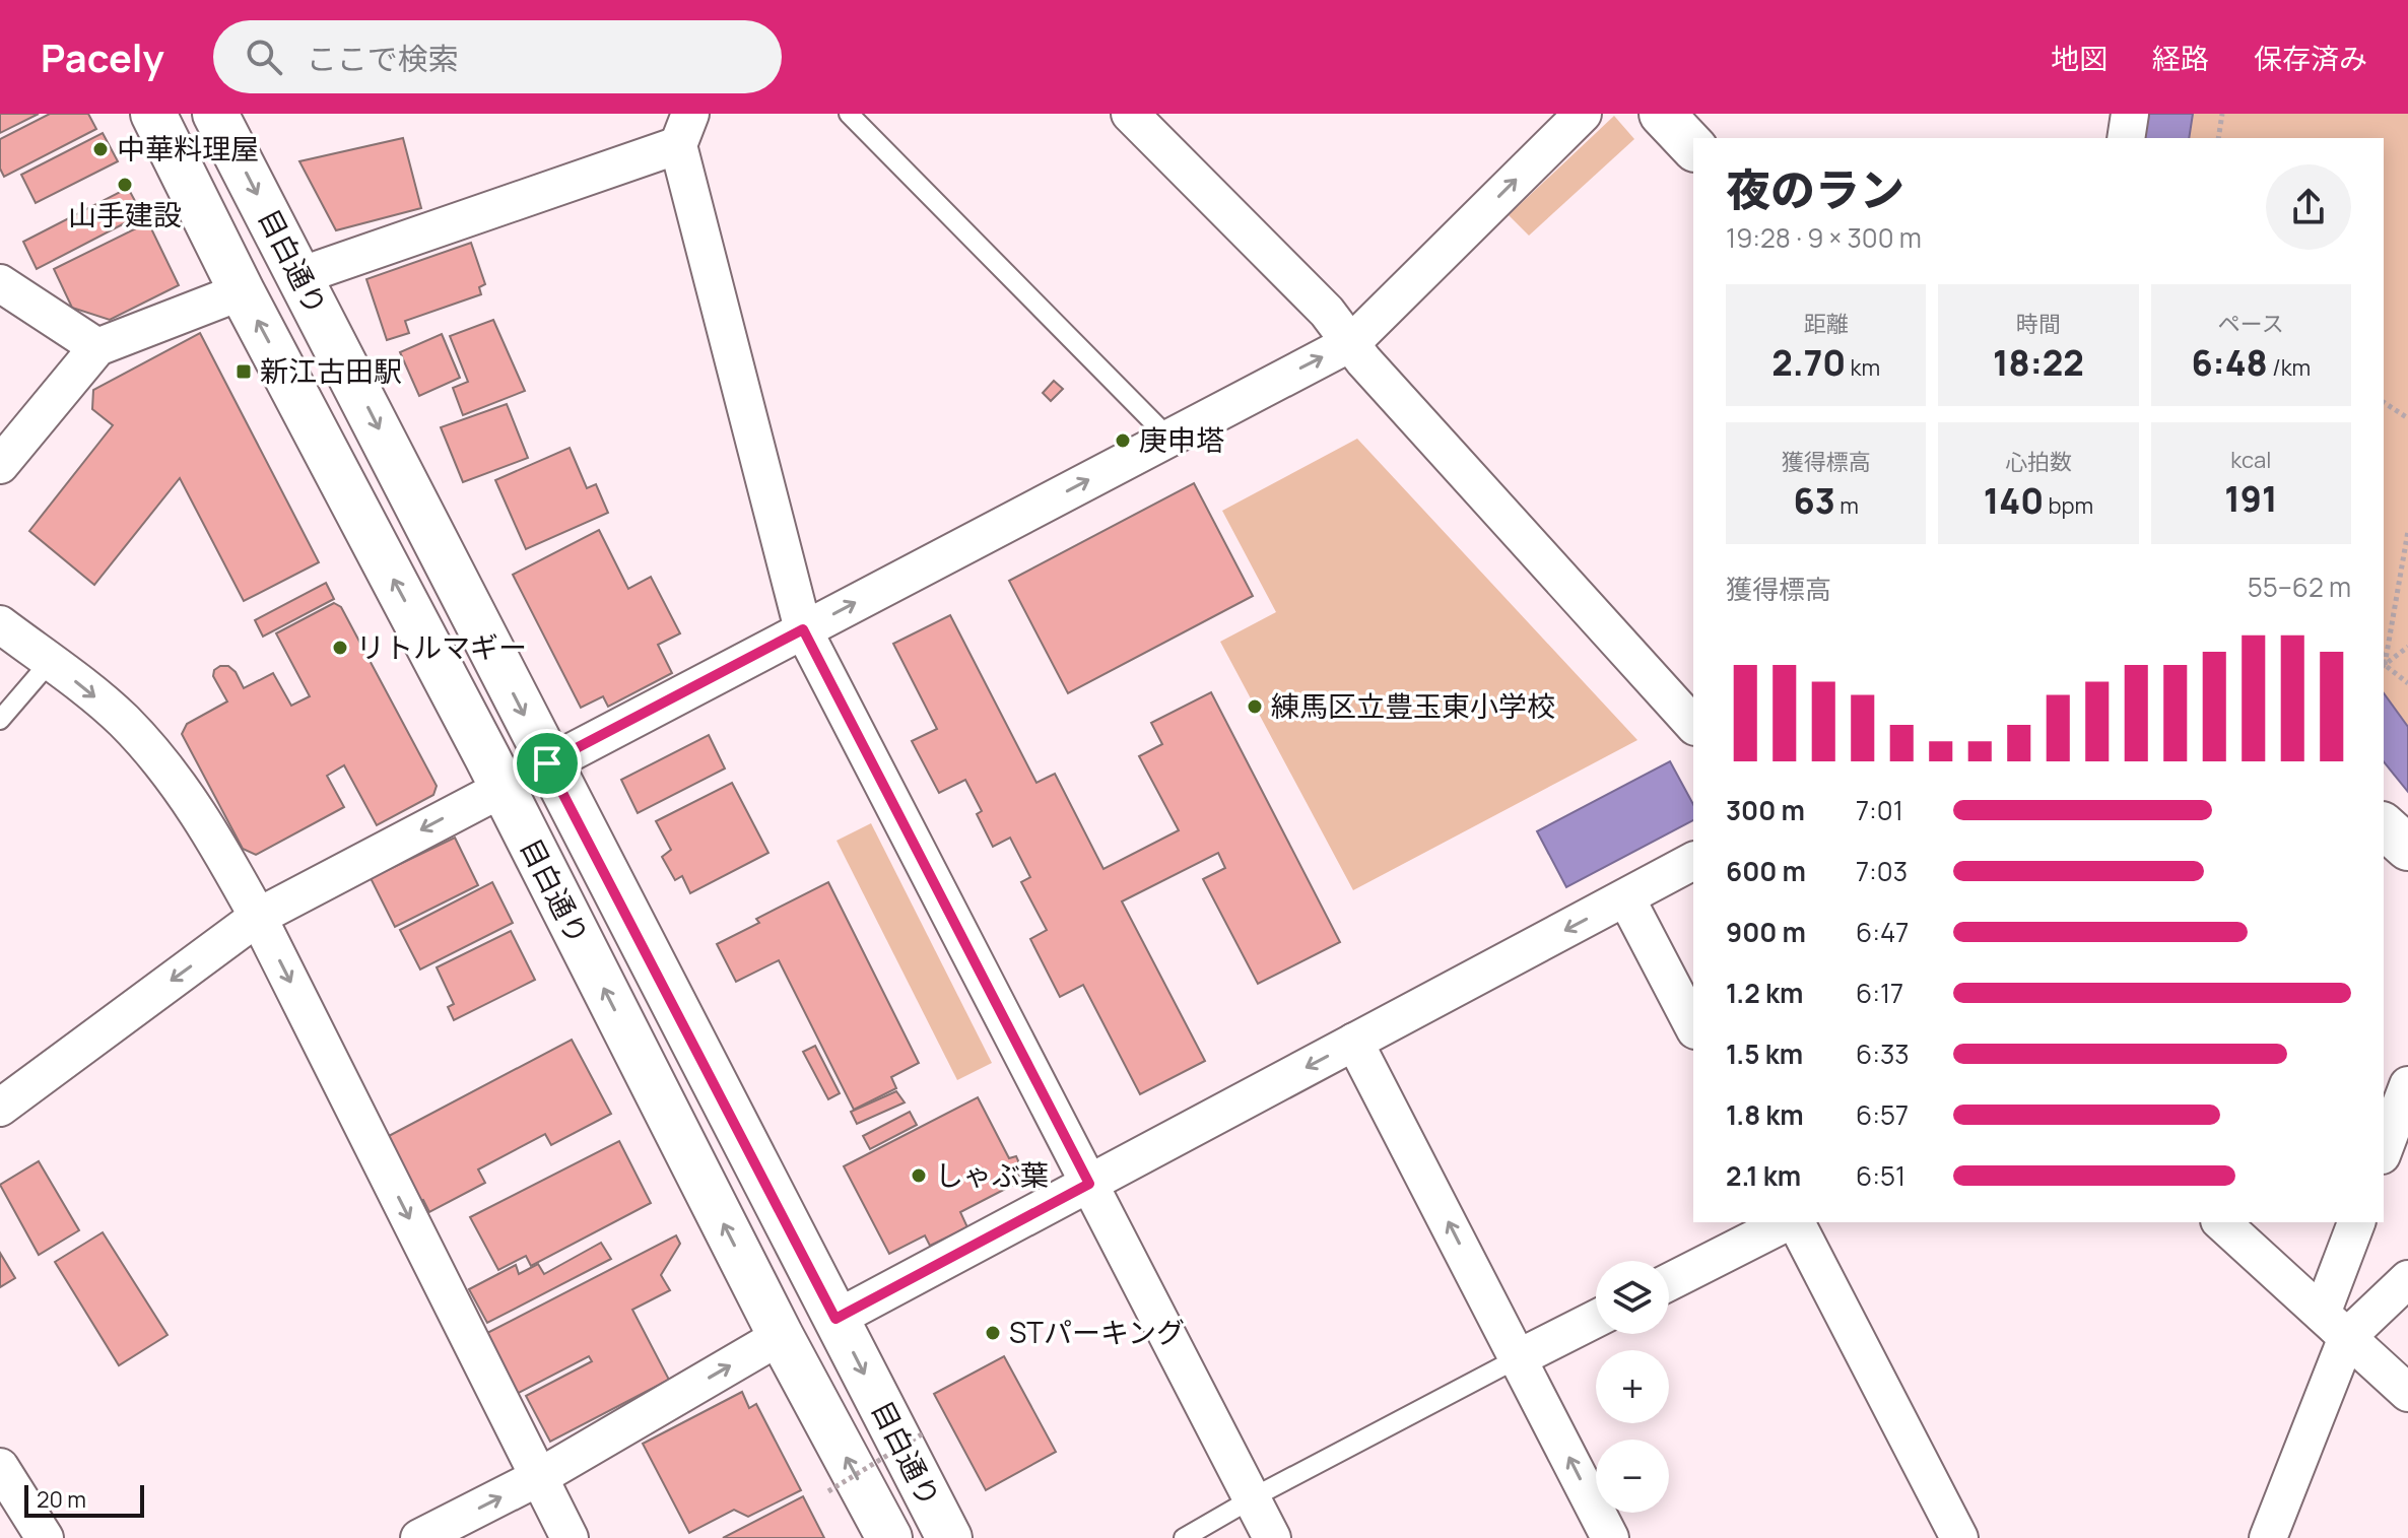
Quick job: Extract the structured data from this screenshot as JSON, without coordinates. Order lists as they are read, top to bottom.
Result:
{
  "streets": {
    "main road": ["目白通り"]
  },
  "places": {
    "other": [
      "中華料理屋",
      "山手建設",
      "庚申塔",
      "リトルマギー",
      "練馬区立豊玉東小学校",
      "しゃぶ葉",
      "STパーキング"
    ],
    "transit": ["新江古田駅"]
  },
  "scale_bar": "20 m",
  "page": {
    "header": "Pacely",
    "search": "ここで検索",
    "nav": ["地図", "経路", "保存済み"],
    "heading": ["夜のラン", "19:28 · 9 × 300 m"],
    "stats": [
      ["距離", "2.70 km"],
      ["時間", "18:22"],
      ["ペース", "6:48 /km"],
      ["獲得標高", "63 m"],
      ["心拍数", "140 bpm"],
      ["kcal", "191"]
    ],
    "chart": ["獲得標高", "55–62 m"],
    "list": [
      {
        "name": "300 m",
        "note": "7:01"
      },
      {
        "name": "600 m",
        "note": "7:03"
      },
      {
        "name": "900 m",
        "note": "6:47"
      },
      {
        "name": "1.2 km",
        "note": "6:17"
      },
      {
        "name": "1.5 km",
        "note": "6:33"
      },
      {
        "name": "1.8 km",
        "note": "6:57"
      },
      {
        "name": "2.1 km",
        "note": "6:51"
      }
    ],
    "map_buttons": ["+", "−"],
    "scale": "20 m"
  }
}
